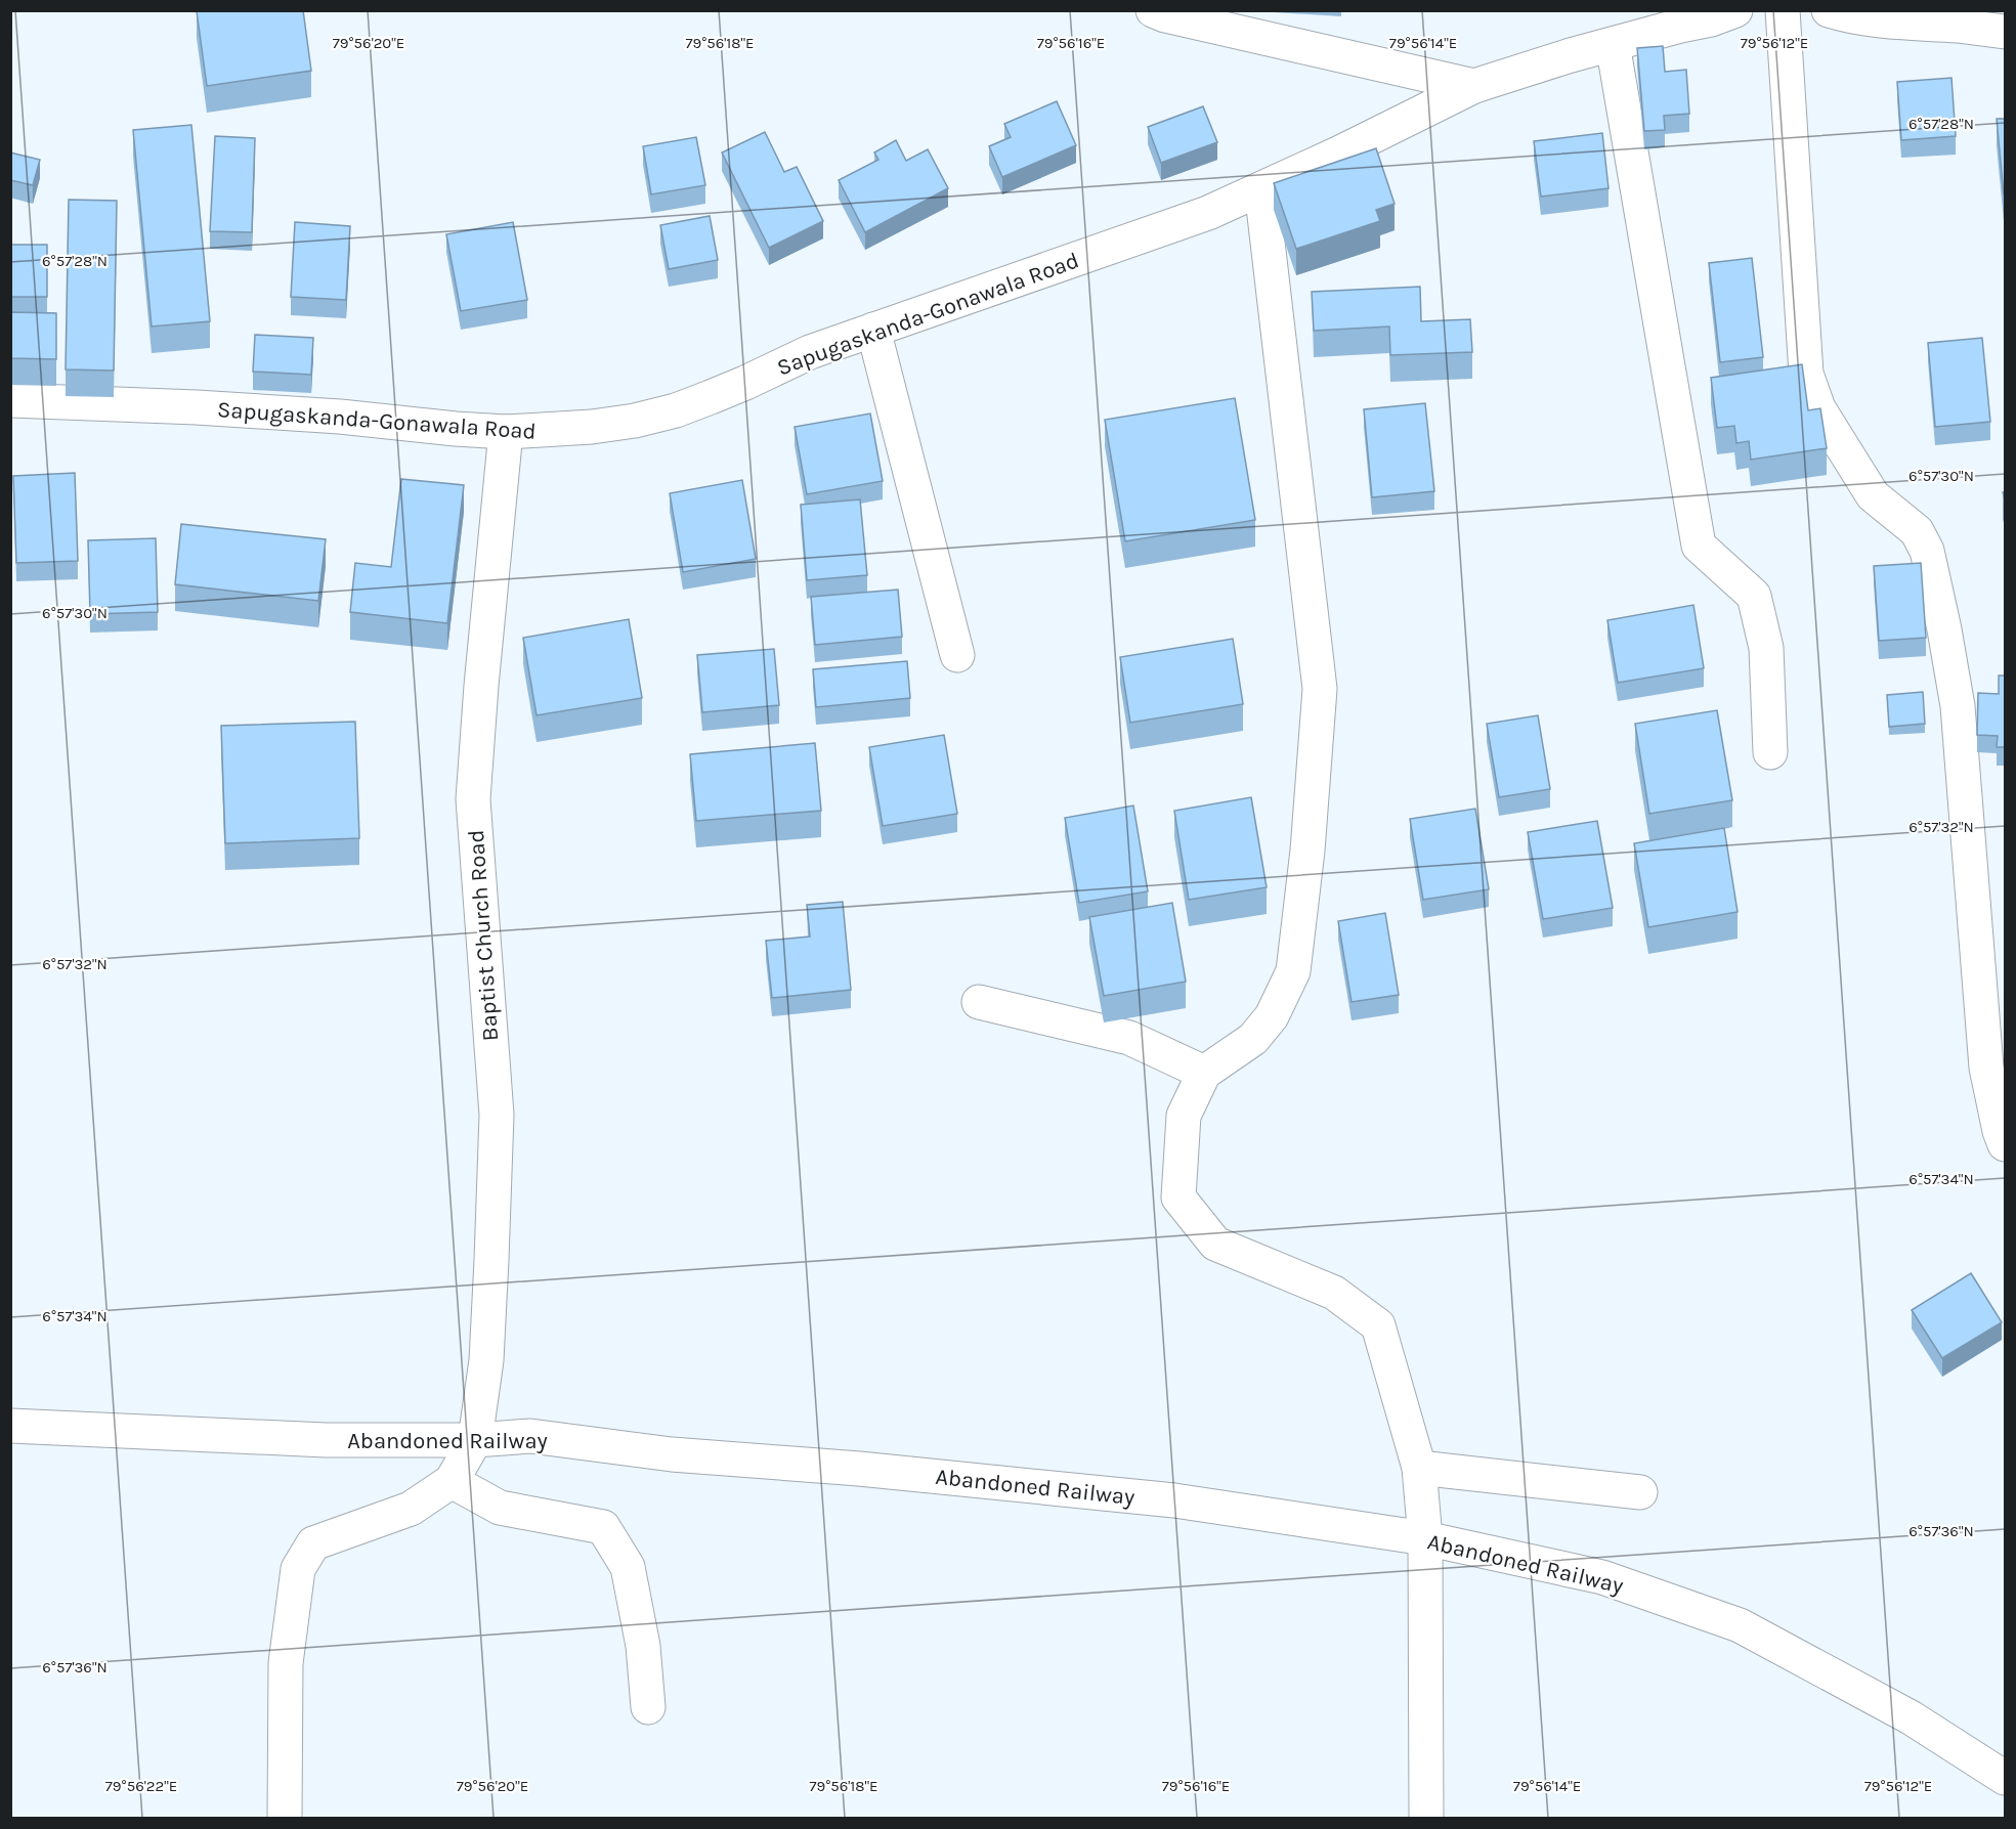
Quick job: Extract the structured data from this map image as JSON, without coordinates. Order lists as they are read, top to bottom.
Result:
{
  "streets": {
    "street": ["Sapugaskanda-Gonawala Road", "Baptist Church Road", "Abandoned Railway"]
  },
  "crossings": [
    ["Sapugaskanda-Gonawala Road", "Baptist Church Road"],
    ["Baptist Church Road", "Abandoned Railway"]
  ],
  "coordinates": [
    "79°56'20\"E",
    "79°56'18\"E",
    "79°56'16\"E",
    "79°56'14\"E",
    "79°56'12\"E",
    "6°57'28\"N",
    "6°57'30\"N",
    "6°57'32\"N",
    "6°57'34\"N",
    "6°57'36\"N",
    "79°56'22\"E"
  ]
}
